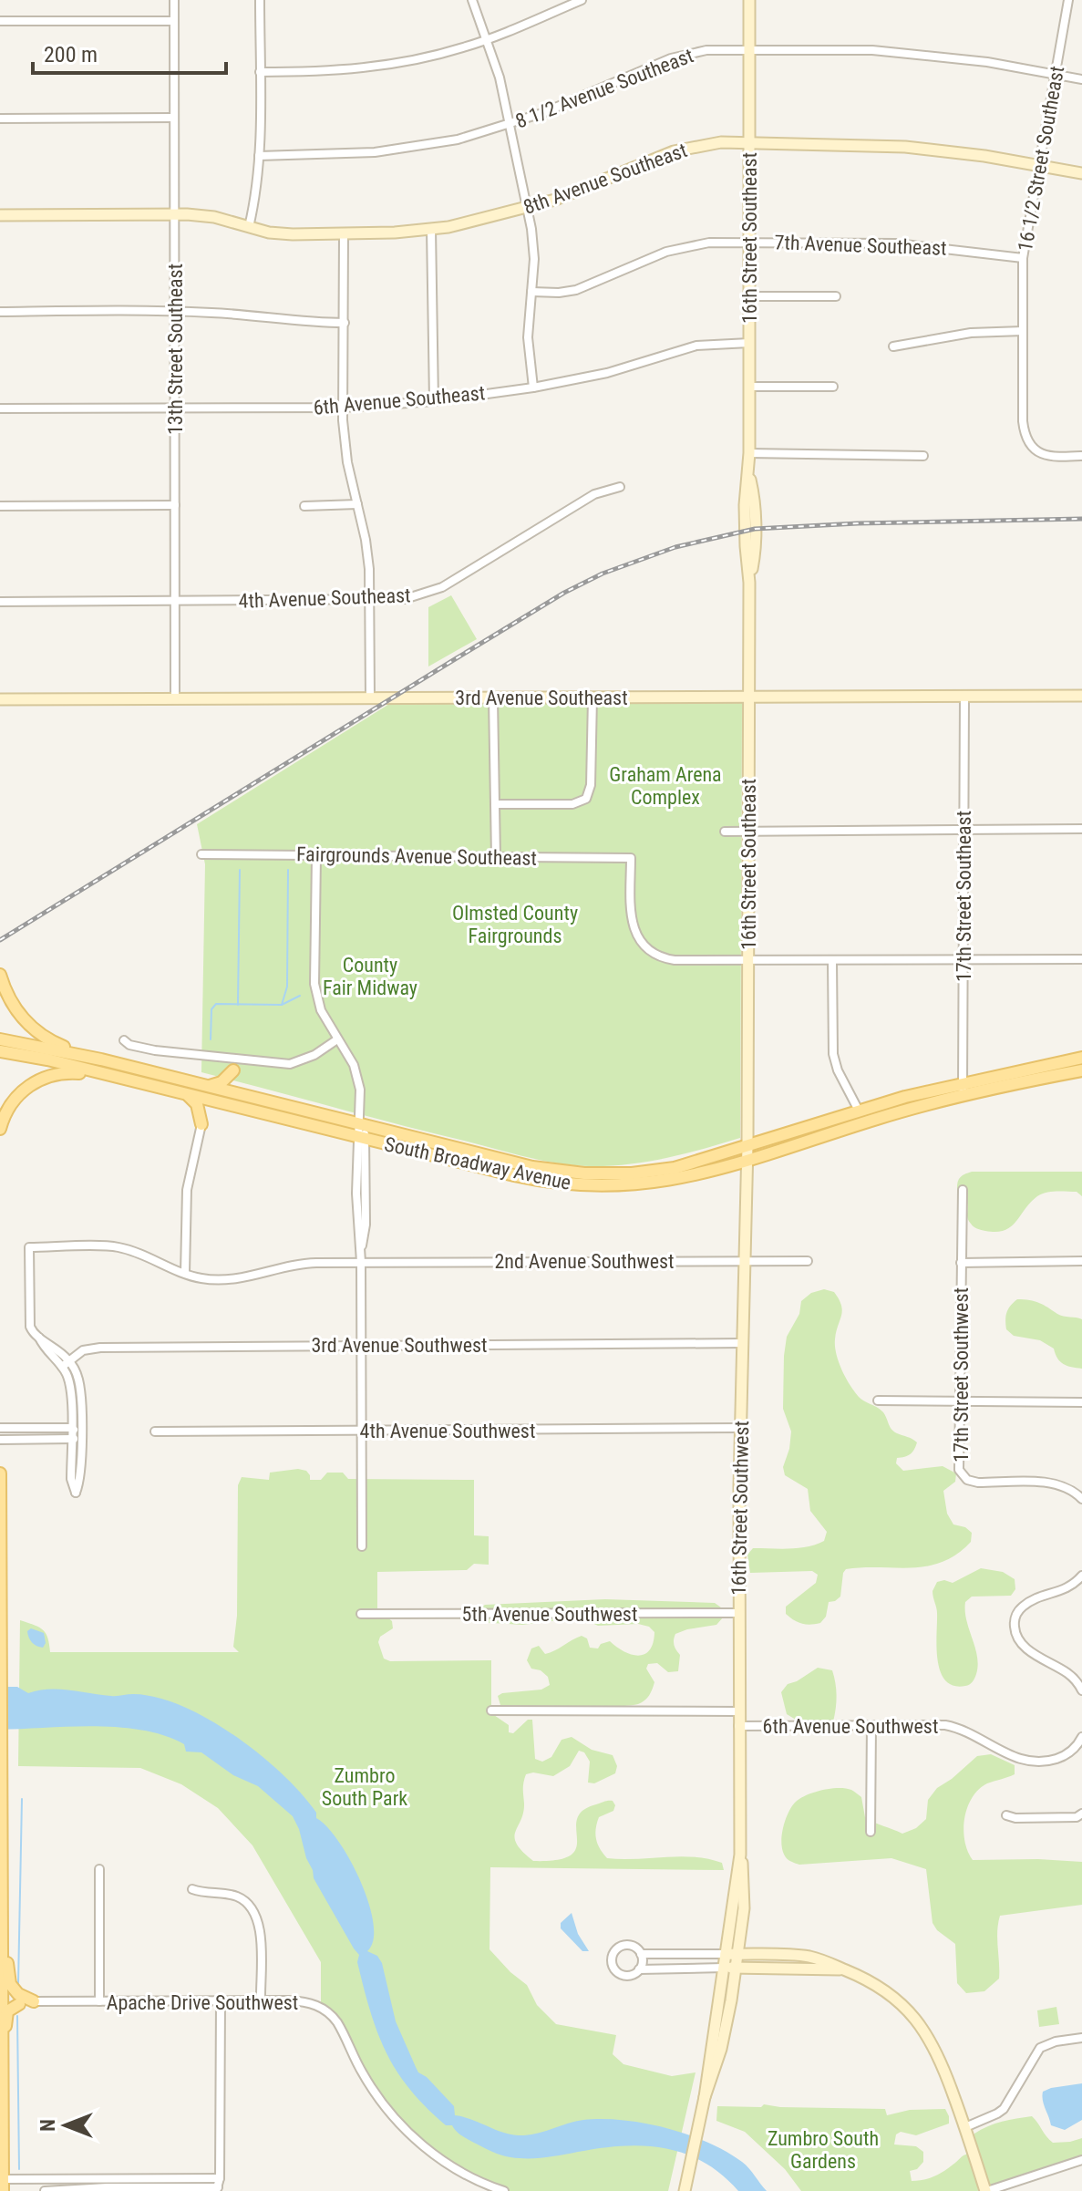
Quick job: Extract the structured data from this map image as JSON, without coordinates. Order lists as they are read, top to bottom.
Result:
{
  "streets": {
    "main road": [
      "8th Avenue Southeast",
      "16th Street Southeast",
      "3rd Avenue Southeast",
      "South Broadway Avenue",
      "16th Street Southwest"
    ],
    "street": [
      "8 1/2 Avenue Southeast",
      "16 1/2 Street Southeast",
      "7th Avenue Southeast",
      "13th Street Southeast",
      "6th Avenue Southeast",
      "4th Avenue Southeast",
      "Fairgrounds Avenue Southeast",
      "17th Street Southeast",
      "2nd Avenue Southwest",
      "3rd Avenue Southwest",
      "17th Street Southwest",
      "4th Avenue Southwest",
      "5th Avenue Southwest",
      "6th Avenue Southwest",
      "Apache Drive Southwest"
    ]
  },
  "crossings": [
    ["8 1/2 Avenue Southeast", "16 1/2 Street Southeast"],
    ["8 1/2 Avenue Southeast", "16th Street Southeast"],
    ["16 1/2 Street Southeast", "8th Avenue Southeast"],
    ["16 1/2 Street Southeast", "7th Avenue Southeast"],
    ["8th Avenue Southeast", "16th Street Southeast"],
    ["8th Avenue Southeast", "13th Street Southeast"],
    ["16th Street Southeast", "7th Avenue Southeast"],
    ["16th Street Southeast", "6th Avenue Southeast"],
    ["16th Street Southeast", "3rd Avenue Southeast"],
    ["16th Street Southeast", "Fairgrounds Avenue Southeast"],
    ["16th Street Southeast", "South Broadway Avenue"],
    ["16th Street Southeast", "16th Street Southwest"],
    ["13th Street Southeast", "6th Avenue Southeast"],
    ["13th Street Southeast", "4th Avenue Southeast"],
    ["13th Street Southeast", "3rd Avenue Southeast"],
    ["3rd Avenue Southeast", "17th Street Southeast"],
    ["17th Street Southeast", "South Broadway Avenue"],
    ["South Broadway Avenue", "16th Street Southwest"],
    ["2nd Avenue Southwest", "3rd Avenue Southwest"],
    ["2nd Avenue Southwest", "16th Street Southwest"],
    ["3rd Avenue Southwest", "16th Street Southwest"],
    ["4th Avenue Southwest", "16th Street Southwest"],
    ["16th Street Southwest", "5th Avenue Southwest"],
    ["16th Street Southwest", "6th Avenue Southwest"]
  ],
  "parks": [
    "Graham Arena Complex",
    "Olmsted County Fairgrounds",
    "County Fair Midway",
    "Zumbro South Park",
    "Zumbro South Gardens"
  ],
  "scale_bar": "200 m",
  "north": "left"
}
